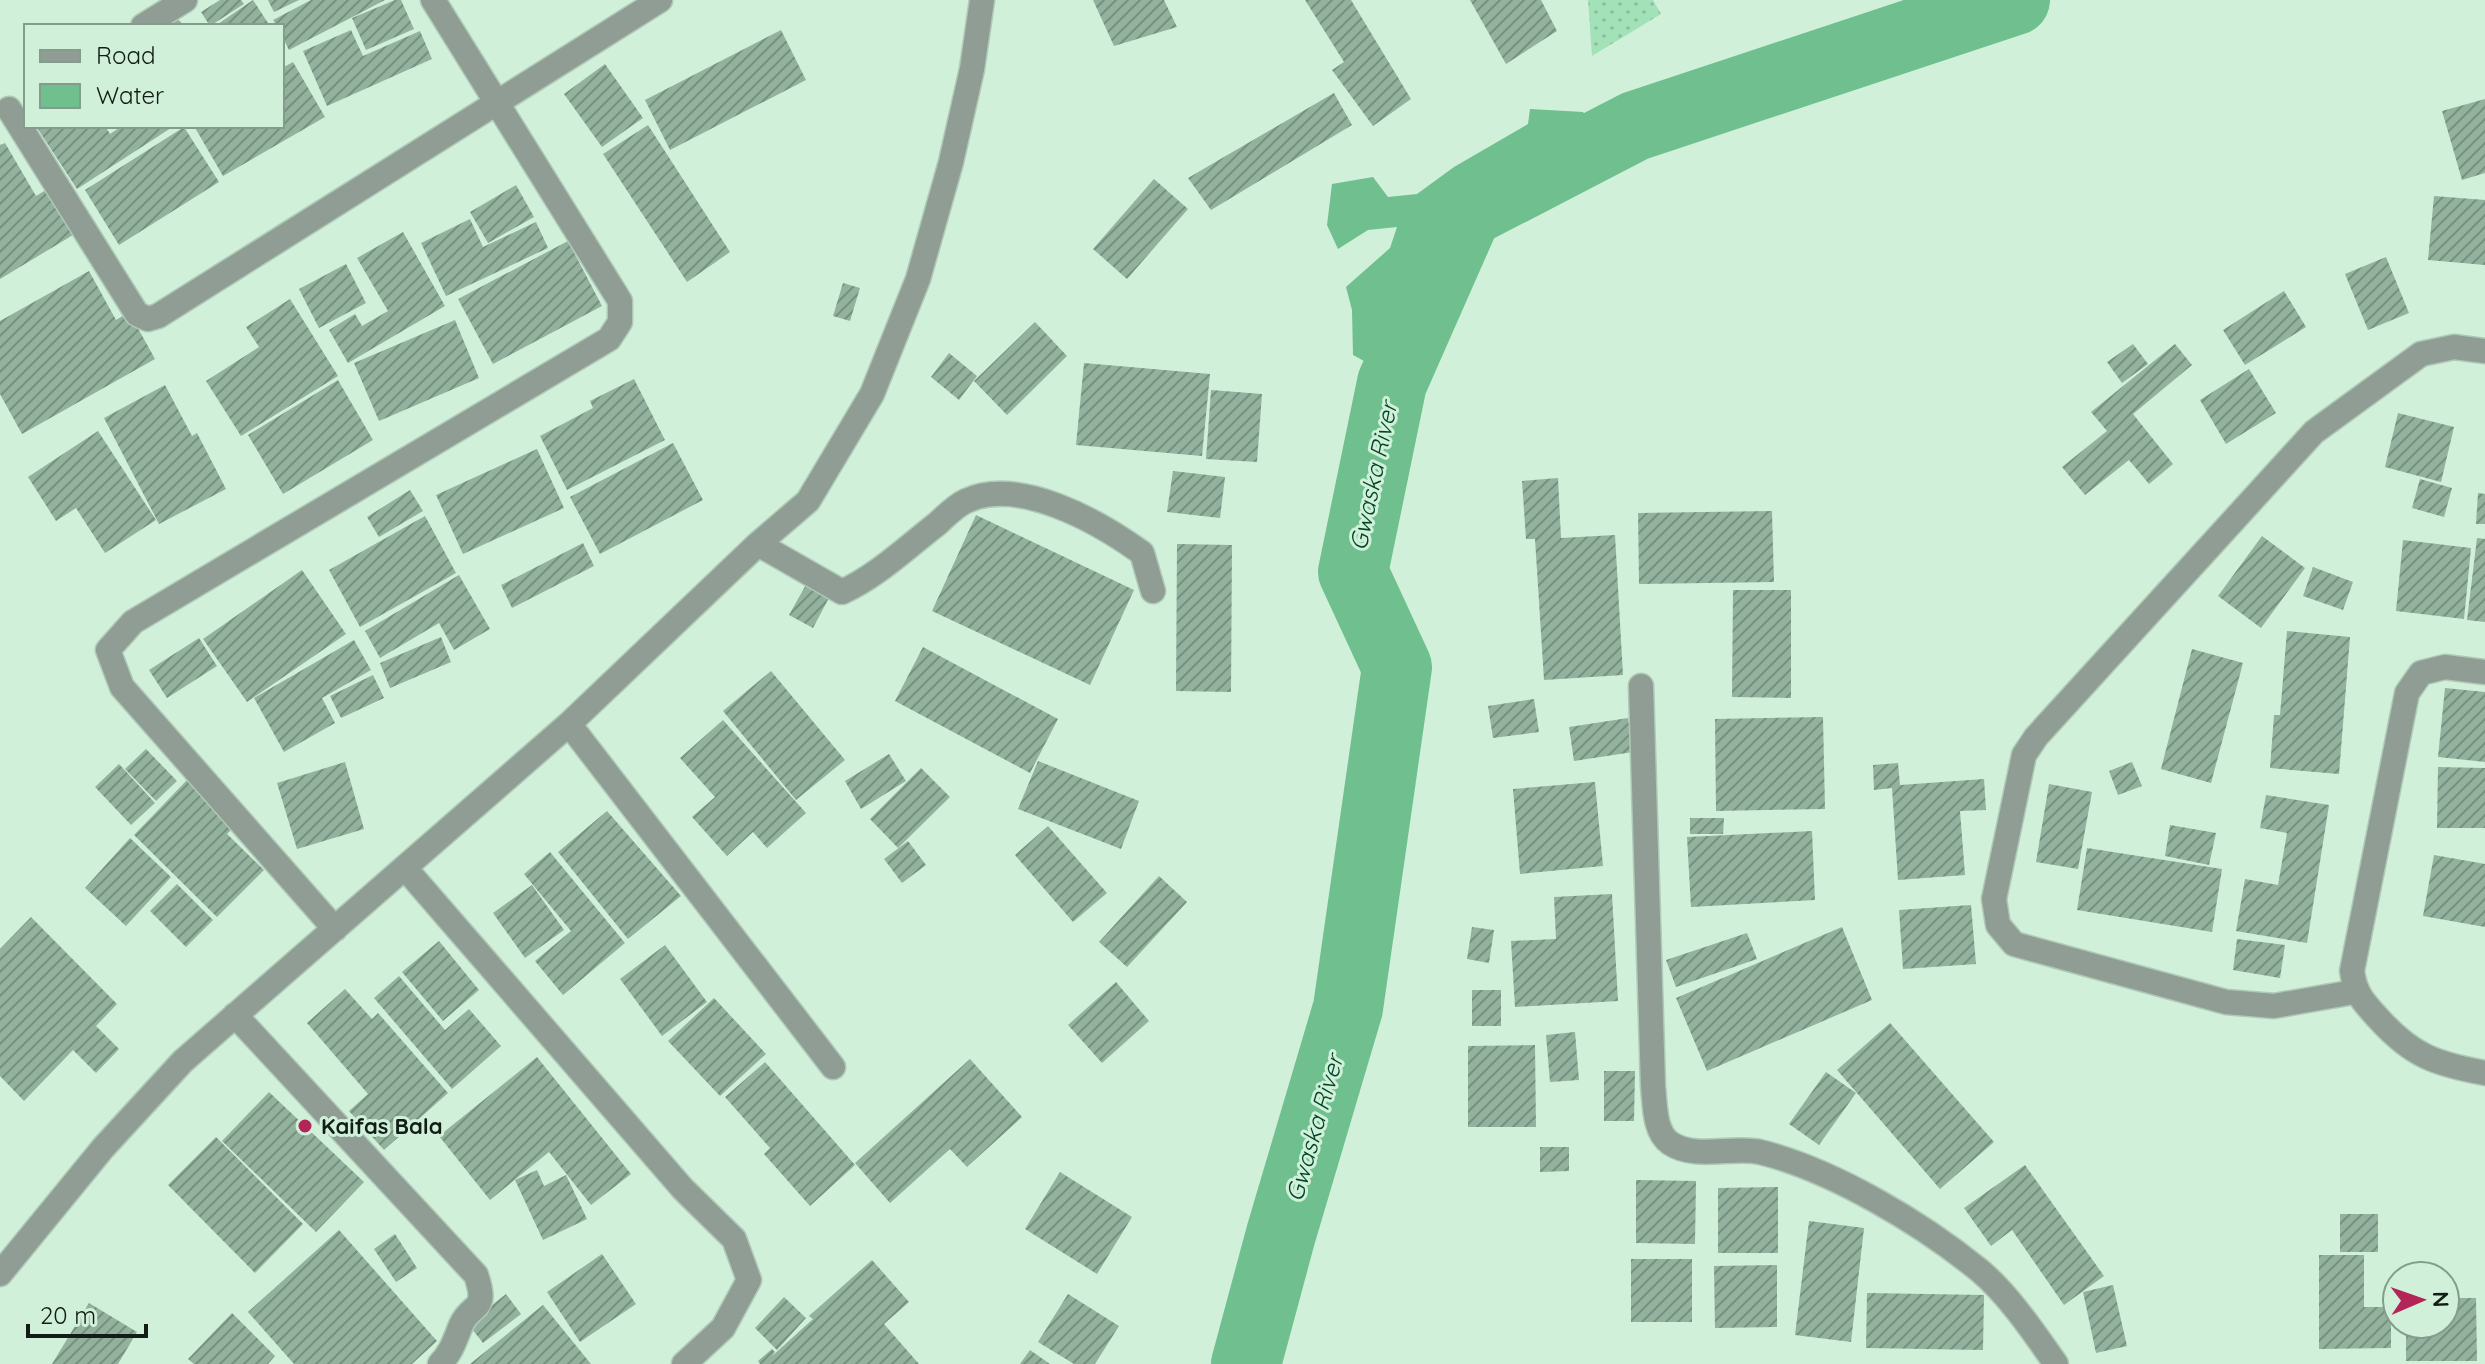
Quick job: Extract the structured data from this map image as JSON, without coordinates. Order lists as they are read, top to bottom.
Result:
{
  "water": ["Gwaska River"],
  "places": ["Kaifas Bala"],
  "legend": ["Road", "Water"],
  "scale_bar": "20 m",
  "north": "right"
}
